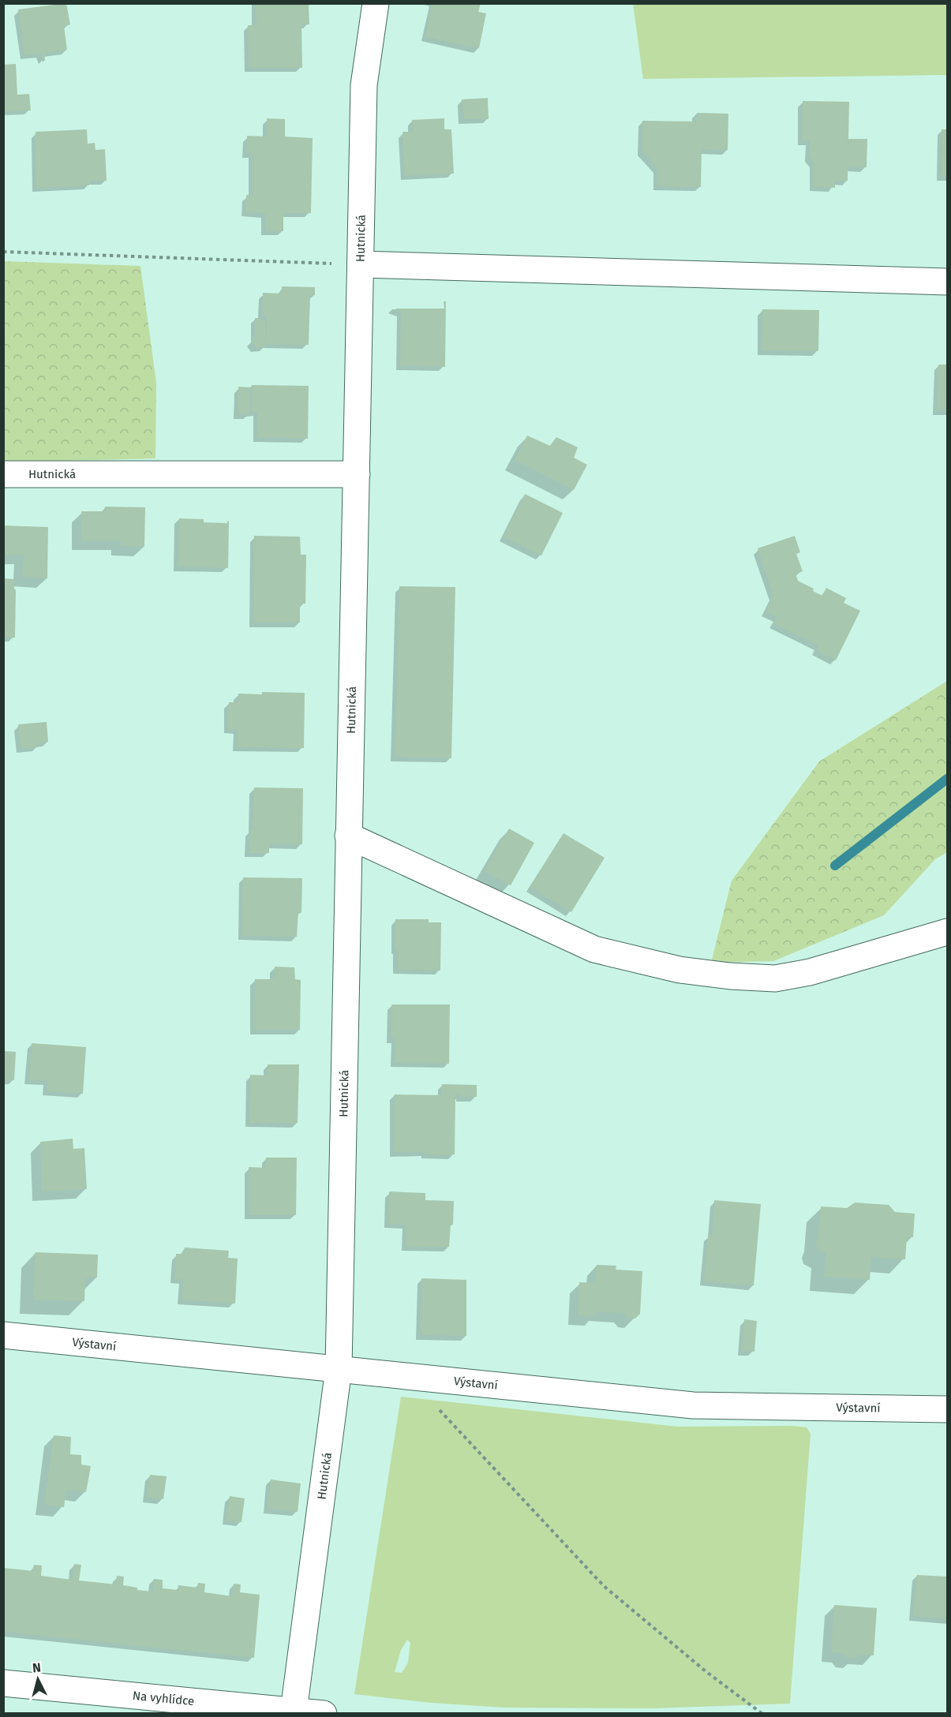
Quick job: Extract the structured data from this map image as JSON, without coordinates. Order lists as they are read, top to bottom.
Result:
{
  "streets": {
    "street": ["Hutnická", "Výstavní", "Na vyhlídce"]
  },
  "crossings": [
    ["Hutnická", "Výstavní"],
    ["Hutnická", "Na vyhlídce"]
  ],
  "north": "top"
}
